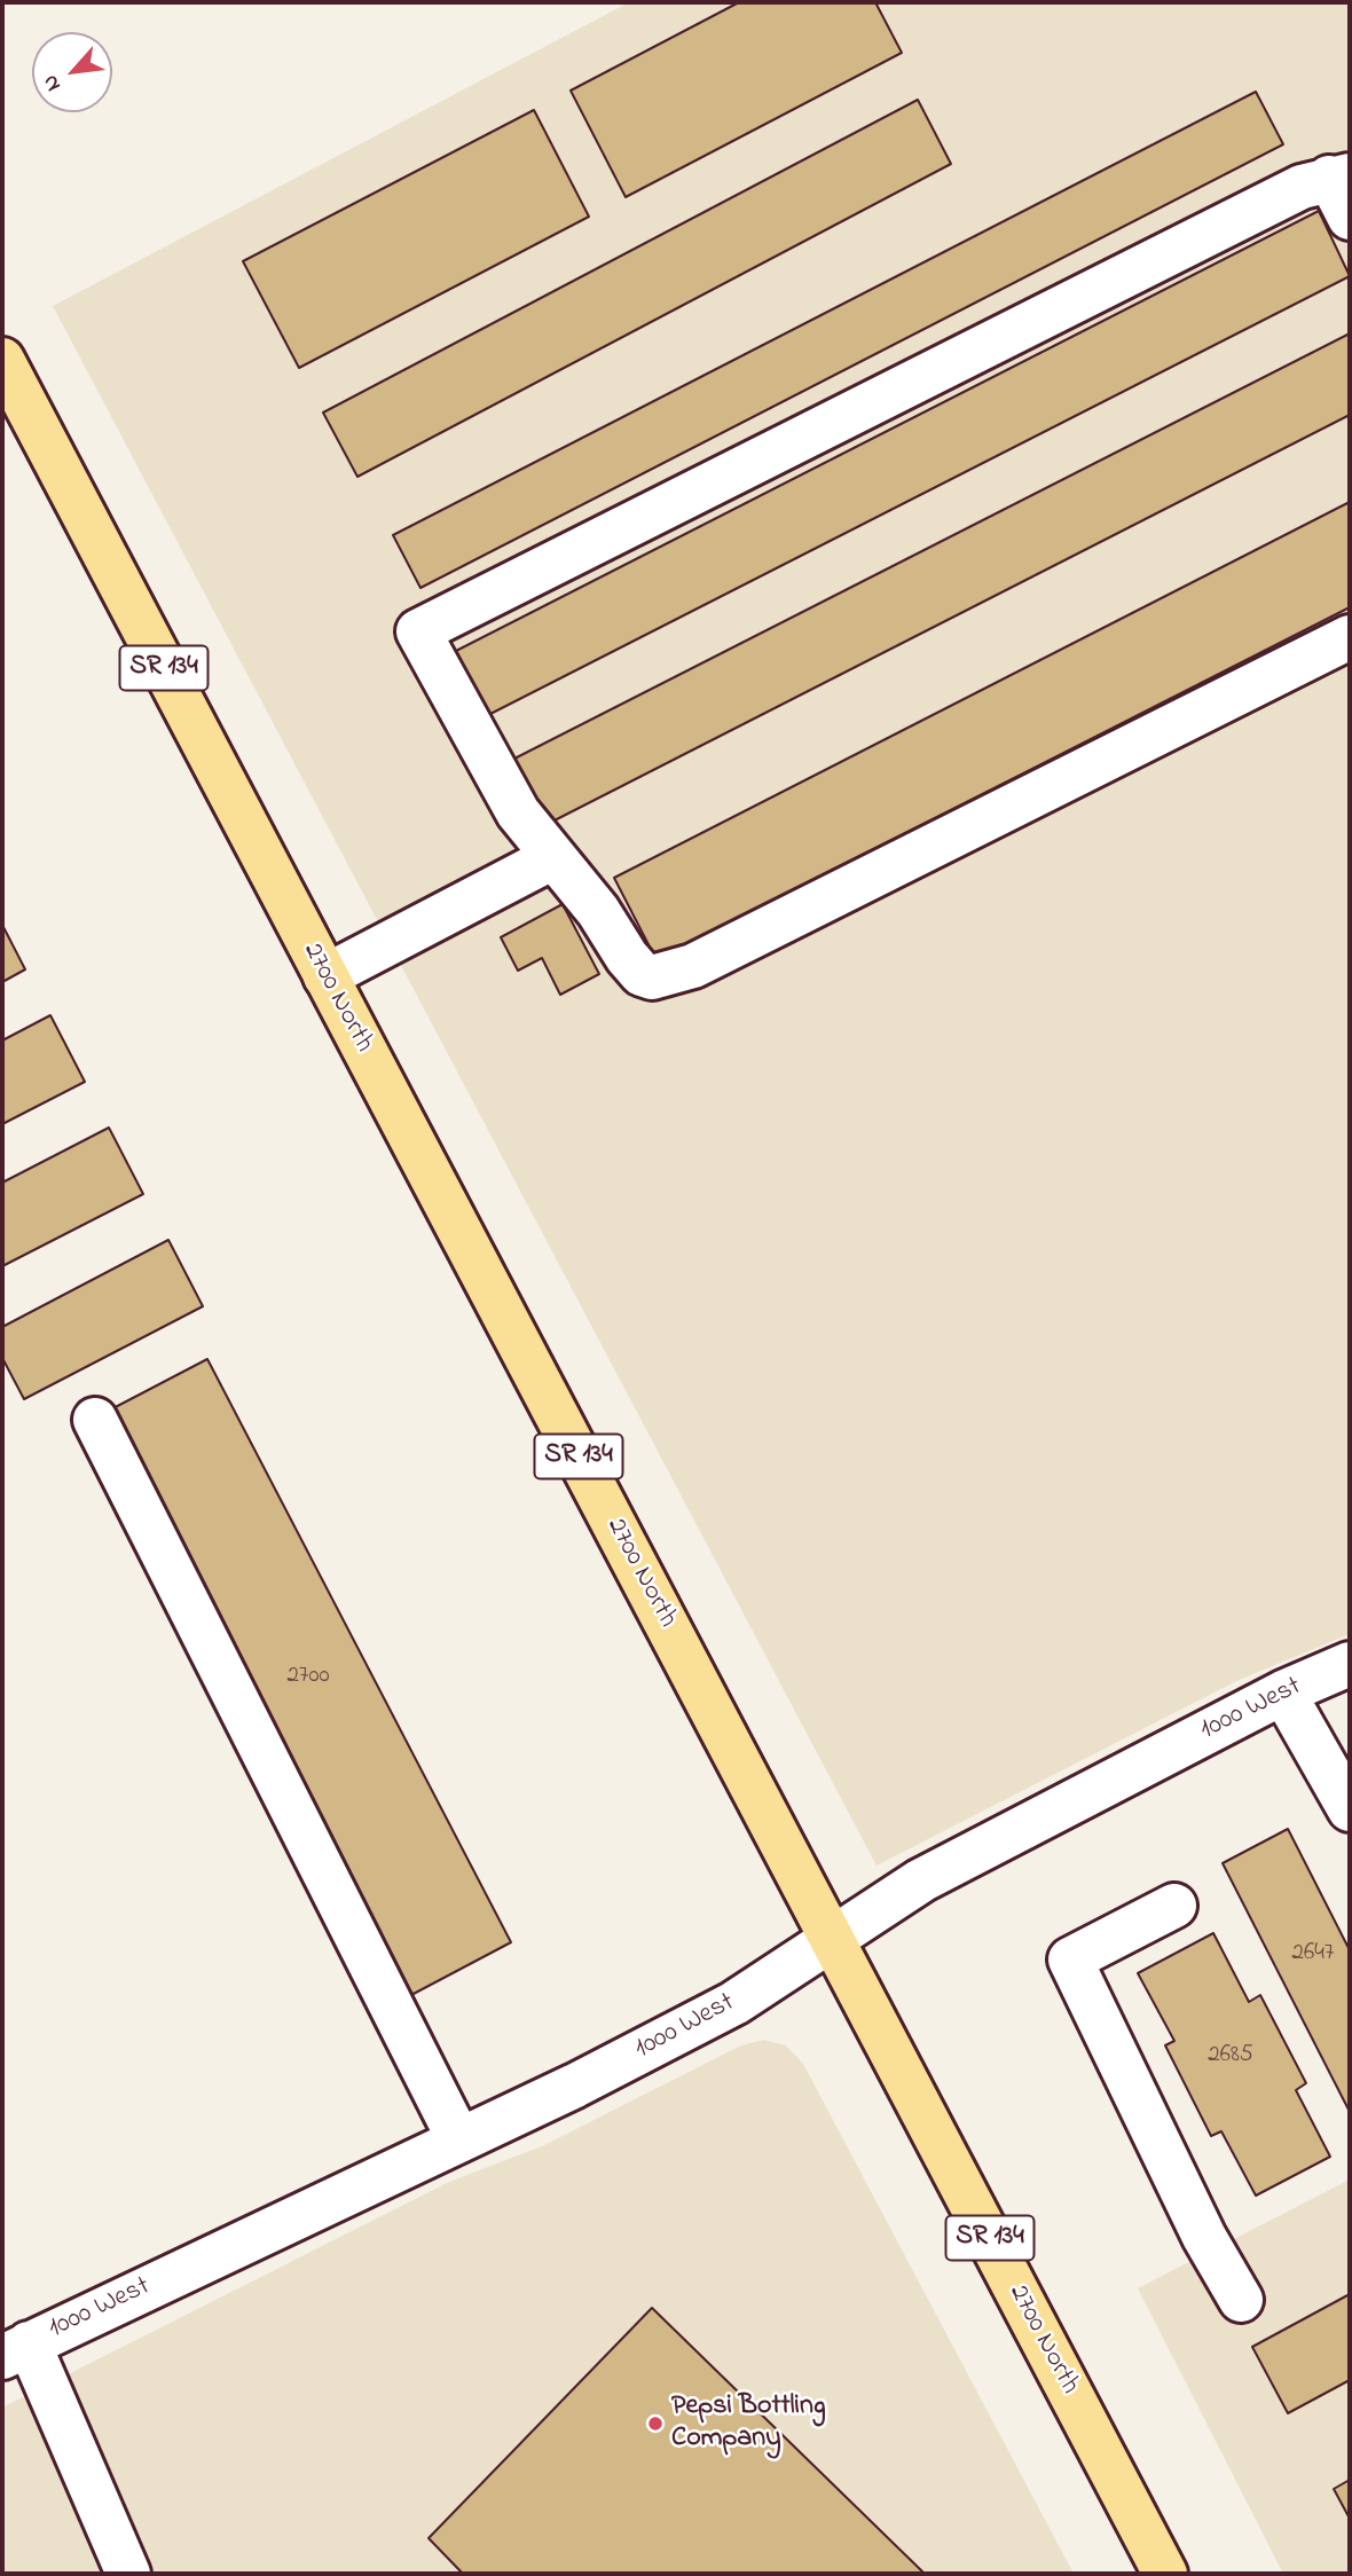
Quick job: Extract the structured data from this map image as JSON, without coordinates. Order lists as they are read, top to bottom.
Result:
{
  "streets": {
    "main road": ["SR 134", "2700 North"],
    "street": ["1000 West"]
  },
  "crossings": [
    ["2700 North", "1000 West"]
  ],
  "places": ["Pepsi Bottling Company"],
  "house_numbers": ["2700", "2647", "2685"],
  "north": "bottom left"
}
